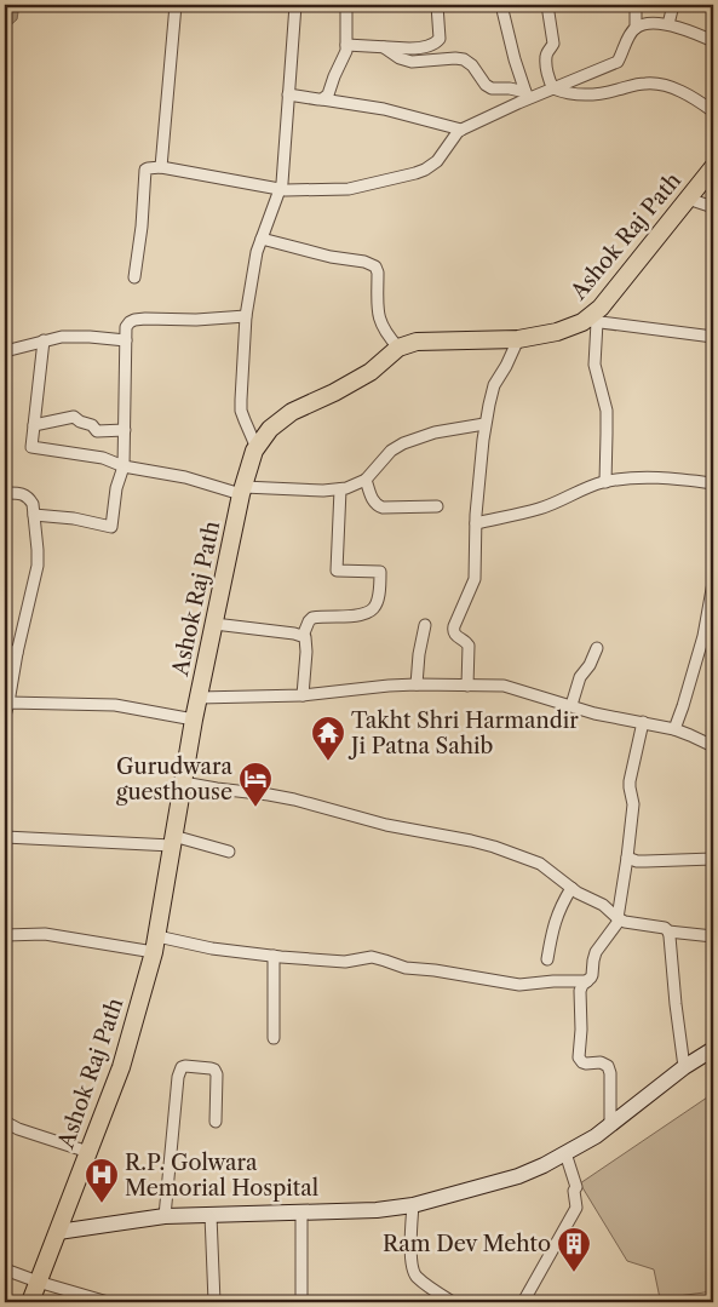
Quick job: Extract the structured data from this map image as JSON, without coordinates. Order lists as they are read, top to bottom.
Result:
{
  "streets": {
    "main road": ["Ashok Raj Path"]
  },
  "places": {
    "temple": ["Takht Shri Harmandir Ji Patna Sahib"],
    "hotel": ["Gurudwara guesthouse"],
    "hospital": ["R.P. Golwara Memorial Hospital"],
    "building": ["Ram Dev Mehto"]
  }
}
